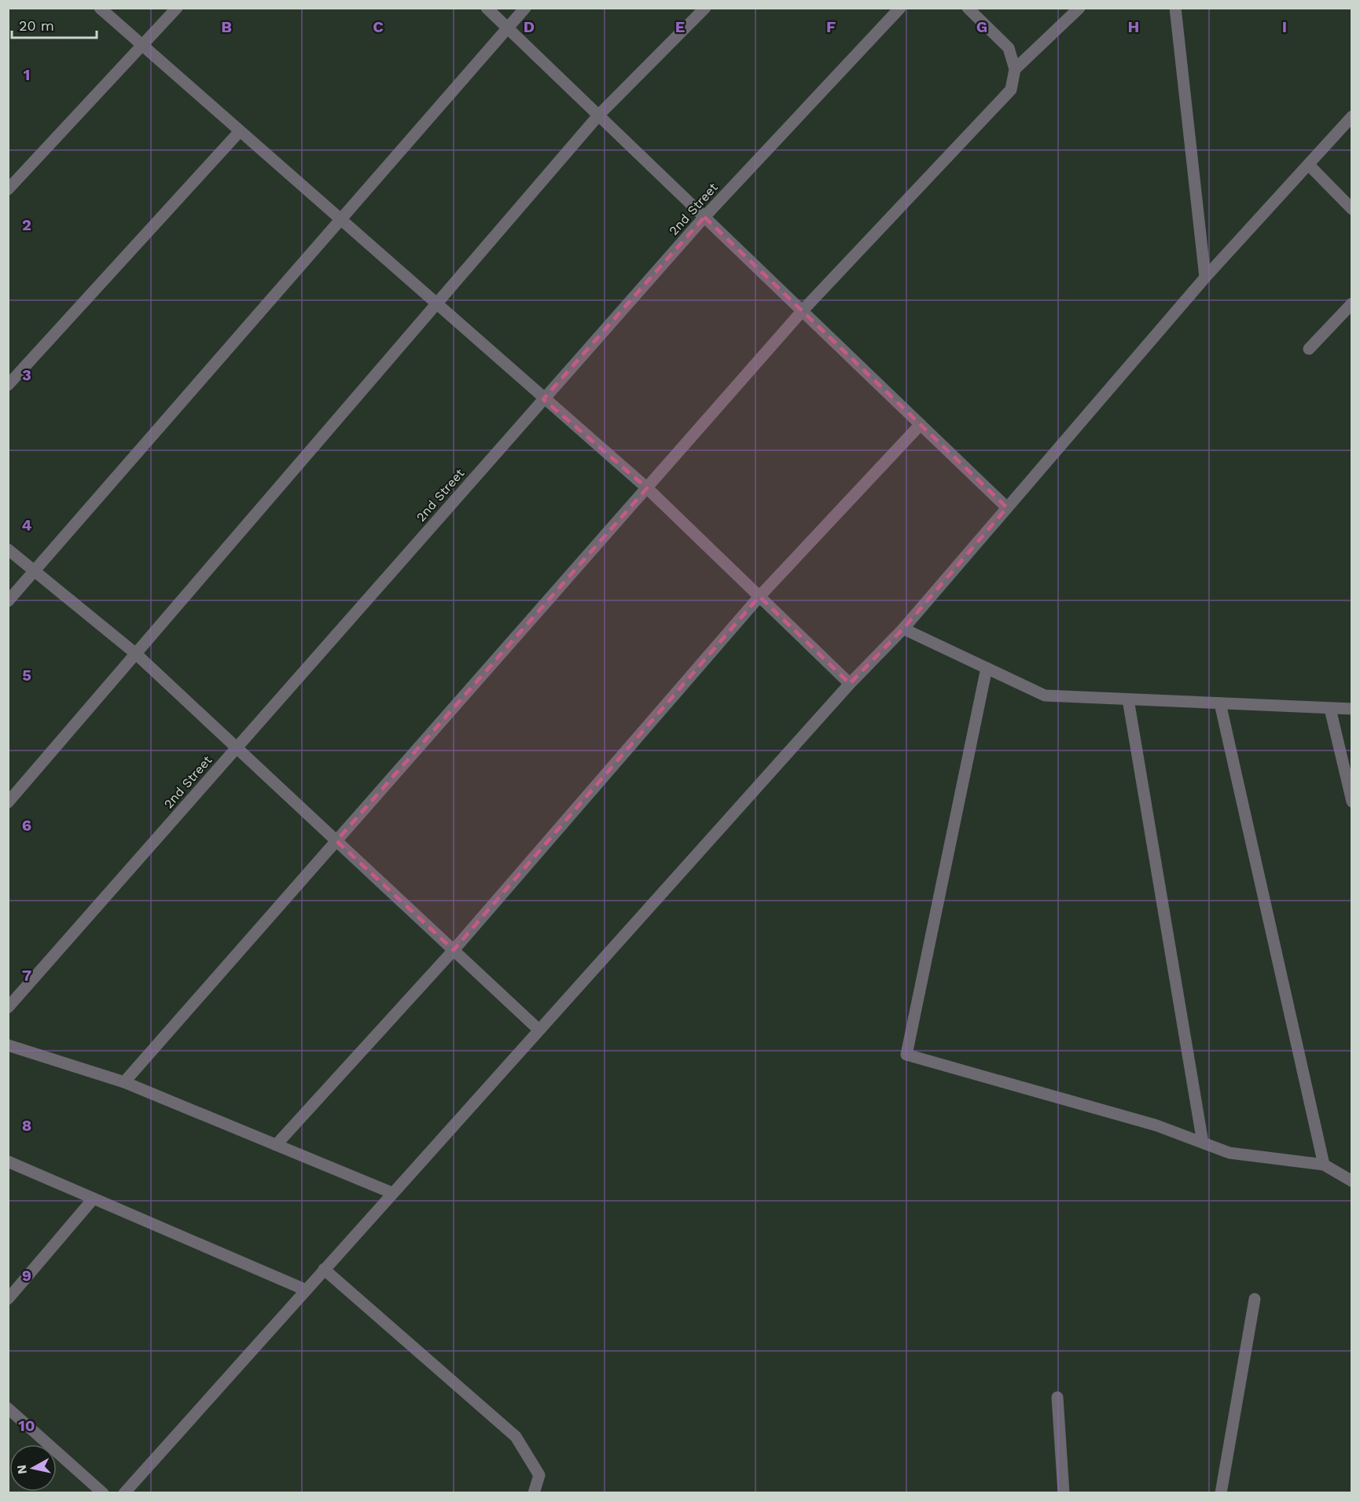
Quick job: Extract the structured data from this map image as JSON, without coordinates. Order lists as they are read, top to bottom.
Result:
{
  "streets": {
    "street": ["2nd Street"]
  },
  "scale_bar": "20 m",
  "north": "left",
  "grid": {
    "columns": [
      "B",
      "C",
      "D",
      "E",
      "F",
      "G",
      "H",
      "I"
    ],
    "rows": [
      "1",
      "2",
      "3",
      "4",
      "5",
      "6",
      "7",
      "8",
      "9",
      "10"
    ]
  }
}
